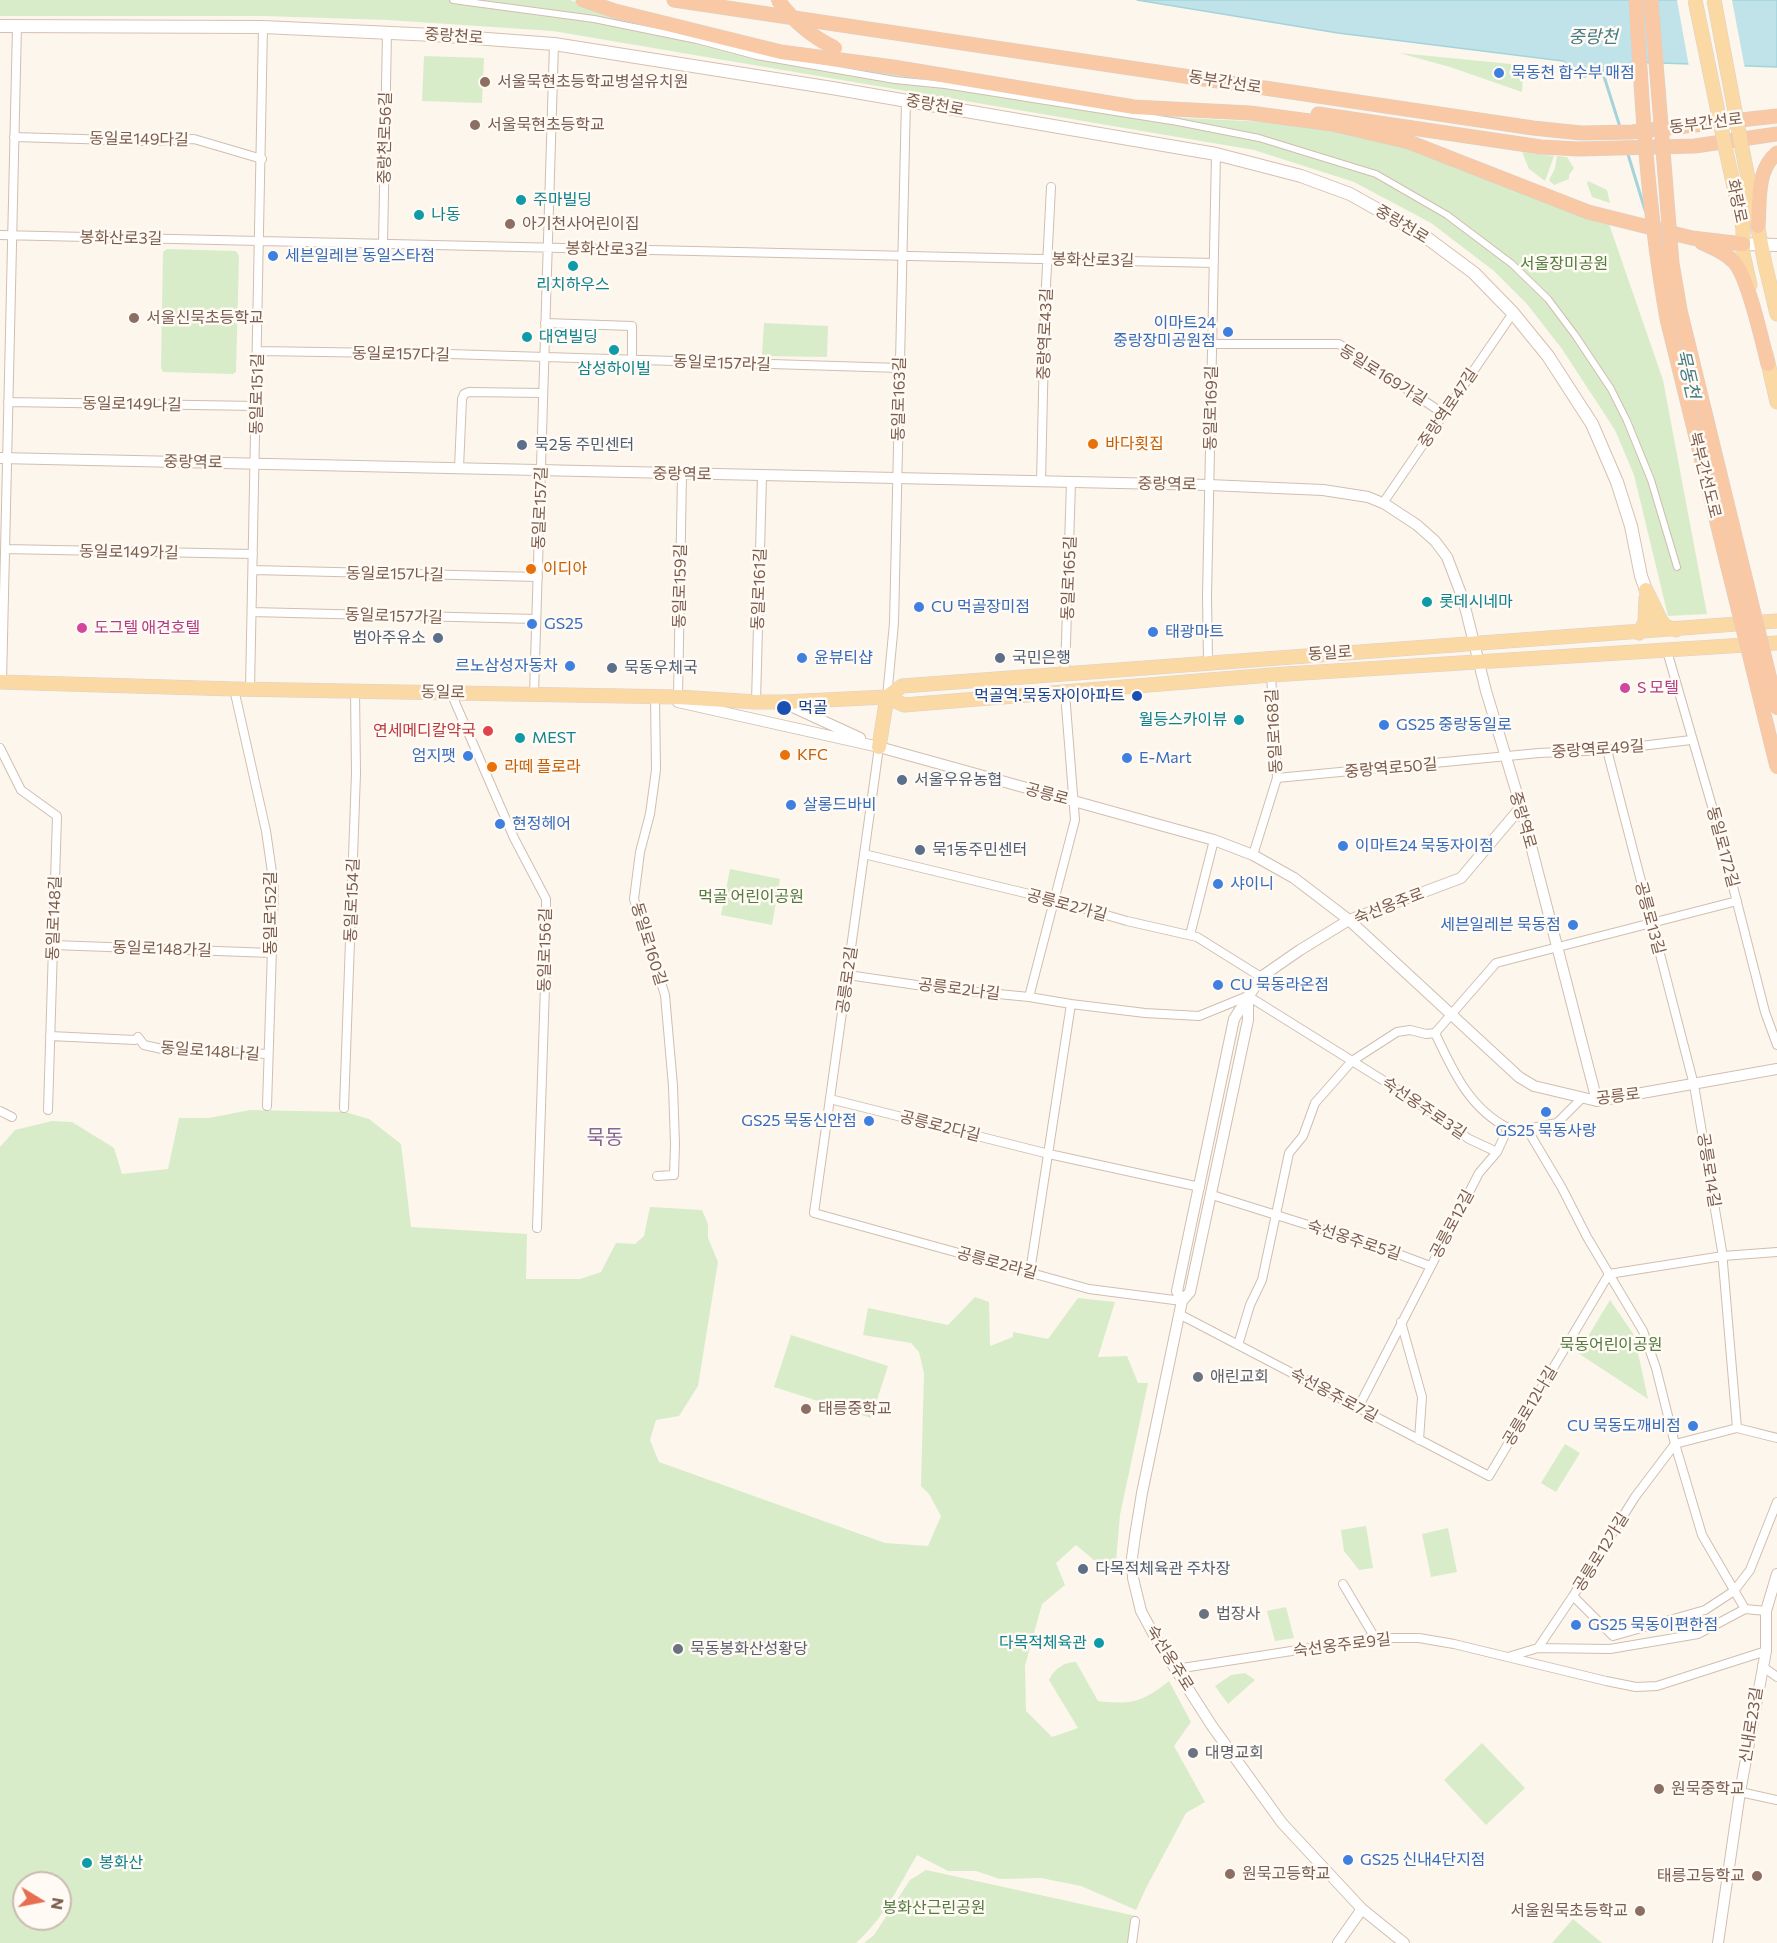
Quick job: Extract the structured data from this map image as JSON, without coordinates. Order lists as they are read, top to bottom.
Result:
{
  "streets": {
    "highway": ["동부간선로", "북부간선도로"],
    "main road": ["중랑천로", "화랑로", "동일로"],
    "street": [
      "중랑천로56길",
      "동일로149다길",
      "봉화산로3길",
      "중랑역로43길",
      "동일로157다길",
      "동일로157라길",
      "동일로169가길",
      "동일로151길",
      "동일로163길",
      "동일로149나길",
      "동일로169길",
      "중랑역로47길",
      "중랑역로",
      "동일로157길",
      "동일로149가길",
      "동일로157나길",
      "동일로165길",
      "동일로159길",
      "동일로161길",
      "동일로157가길",
      "동일로168길",
      "중랑역로49길",
      "중랑역로50길",
      "공릉로",
      "동일로172길",
      "동일로154길",
      "공릉로2가길",
      "숙선옹주로",
      "동일로152길",
      "동일로148길",
      "공릉로13길",
      "동일로160길",
      "동일로148가길",
      "동일로156길",
      "공릉로2길",
      "공릉로2나길",
      "동일로148나길",
      "숙선옹주로3길",
      "공릉로2다길",
      "공릉로14길",
      "공릉로12길",
      "숙선옹주로5길",
      "공릉로2라길",
      "숙선옹주로7길",
      "공릉로12나길",
      "공릉로12가길",
      "숙선옹주로9길",
      "신내로23길"
    ]
  },
  "crossings": [
    ["중랑천로", "중랑천로56길"],
    ["중랑천로", "동일로151길"],
    ["중랑천로", "동일로163길"],
    ["중랑천로", "동일로169길"],
    ["중랑천로", "중랑역로47길"],
    ["중랑천로", "동일로157길"],
    ["중랑천로56길", "봉화산로3길"],
    ["동일로149다길", "동일로151길"],
    ["봉화산로3길", "중랑역로43길"],
    ["봉화산로3길", "동일로151길"],
    ["봉화산로3길", "동일로163길"],
    ["봉화산로3길", "동일로169길"],
    ["봉화산로3길", "동일로157길"],
    ["중랑역로43길", "중랑역로"],
    ["동일로157다길", "동일로157라길"],
    ["동일로157다길", "동일로151길"],
    ["동일로157다길", "동일로157길"],
    ["동일로157라길", "동일로163길"],
    ["동일로157라길", "동일로157길"],
    ["동일로169가길", "동일로169길"],
    ["동일로169가길", "중랑역로47길"],
    ["동일로151길", "동일로149나길"],
    ["동일로151길", "중랑역로"],
    ["동일로151길", "동일로149가길"],
    ["동일로151길", "동일로157나길"],
    ["동일로151길", "동일로157가길"],
    ["동일로151길", "동일로"],
    ["동일로163길", "중랑역로"],
    ["동일로163길", "동일로"],
    ["동일로169길", "중랑역로"],
    ["동일로169길", "동일로"],
    ["중랑역로47길", "중랑역로"],
    ["중랑역로", "동일로157길"],
    ["중랑역로", "동일로165길"],
    ["중랑역로", "동일로159길"],
    ["중랑역로", "동일로161길"],
    ["중랑역로", "동일로"],
    ["중랑역로", "중랑역로49길"],
    ["중랑역로", "중랑역로50길"],
    ["중랑역로", "공릉로"],
    ["중랑역로", "숙선옹주로"],
    ["동일로157길", "동일로157나길"],
    ["동일로157길", "동일로157가길"],
    ["동일로157길", "동일로"],
    ["동일로165길", "동일로"],
    ["동일로159길", "동일로"],
    ["동일로161길", "동일로"],
    ["동일로", "동일로168길"],
    ["동일로", "공릉로"],
    ["동일로", "동일로172길"],
    ["동일로", "동일로154길"],
    ["동일로", "동일로152길"],
    ["동일로", "동일로160길"],
    ["동일로", "동일로156길"],
    ["동일로168길", "중랑역로50길"],
    ["동일로168길", "공릉로"],
    ["중랑역로49길", "중랑역로50길"],
    ["중랑역로49길", "동일로172길"],
    ["중랑역로49길", "공릉로13길"],
    ["공릉로", "숙선옹주로"],
    ["공릉로", "공릉로13길"],
    ["공릉로", "동일로160길"],
    ["공릉로", "공릉로2길"],
    ["공릉로", "공릉로14길"],
    ["공릉로2가길", "숙선옹주로"],
    ["공릉로2가길", "공릉로2길"],
    ["숙선옹주로", "공릉로2나길"],
    ["숙선옹주로", "숙선옹주로3길"],
    ["숙선옹주로", "공릉로2다길"],
    ["숙선옹주로", "숙선옹주로5길"],
    ["숙선옹주로", "공릉로2라길"],
    ["숙선옹주로", "숙선옹주로7길"],
    ["숙선옹주로", "숙선옹주로9길"],
    ["동일로152길", "동일로148가길"],
    ["동일로152길", "동일로148나길"],
    ["동일로148길", "동일로148가길"],
    ["동일로148길", "동일로148나길"],
    ["공릉로13길", "공릉로14길"],
    ["공릉로2길", "공릉로2나길"],
    ["공릉로2길", "공릉로2다길"],
    ["공릉로2길", "공릉로2라길"],
    ["공릉로2나길", "숙선옹주로3길"],
    ["숙선옹주로3길", "공릉로12길"],
    ["공릉로12길", "숙선옹주로5길"],
    ["공릉로12길", "숙선옹주로7길"],
    ["숙선옹주로7길", "공릉로12나길"],
    ["숙선옹주로9길", "신내로23길"]
  ],
  "districts": ["묵동"],
  "water": ["중랑천", "묵동천"],
  "parks": [
    "서울장미공원",
    "먹골 어린이공원",
    "묵동어린이공원",
    "봉화산근린공원"
  ],
  "places": [
    "묵동천 합수부 매점",
    "서울묵현초등학교병설유치원",
    "서울묵현초등학교",
    "주마빌딩",
    "나동",
    "아기천사어린이집",
    "세븐일레븐 동일스타점",
    "리치하우스",
    "서울신묵초등학교",
    "이마트24 중랑장미공원점",
    "대연빌딩",
    "삼성하이빌",
    "바다횟집",
    "묵2동 주민센터",
    "이디아",
    "롯데시네마",
    "CU 먹골장미점",
    "GS25",
    "도그텔 애견호텔",
    "태광마트",
    "범아주유소",
    "윤뷰티샵",
    "국민은행",
    "르노삼성자동차",
    "묵동우체국",
    "S 모텔",
    "먹골역.묵동자이아파트",
    "먹골",
    "월등스카이뷰",
    "GS25 중랑동일로",
    "연세메디칼약국",
    "MEST",
    "KFC",
    "엄지팻",
    "E-Mart",
    "라떼 플로라",
    "서울우유농협",
    "살롱드바비",
    "현정헤어",
    "이마트24 묵동자이점",
    "묵1동주민센터",
    "샤이니",
    "세븐일레븐 묵동점",
    "CU 묵동라온점",
    "GS25 묵동사랑",
    "GS25 묵동신안점",
    "애린교회",
    "태릉중학교",
    "CU 묵동도깨비점",
    "다목적체육관 주차장",
    "법장사",
    "GS25 묵동이편한점",
    "다목적체육관",
    "묵동봉화산성황당",
    "대명교회",
    "원묵중학교",
    "GS25 신내4단지점",
    "봉화산",
    "원묵고등학교",
    "태릉고등학교",
    "서울원묵초등학교"
  ],
  "north": "right"
}
